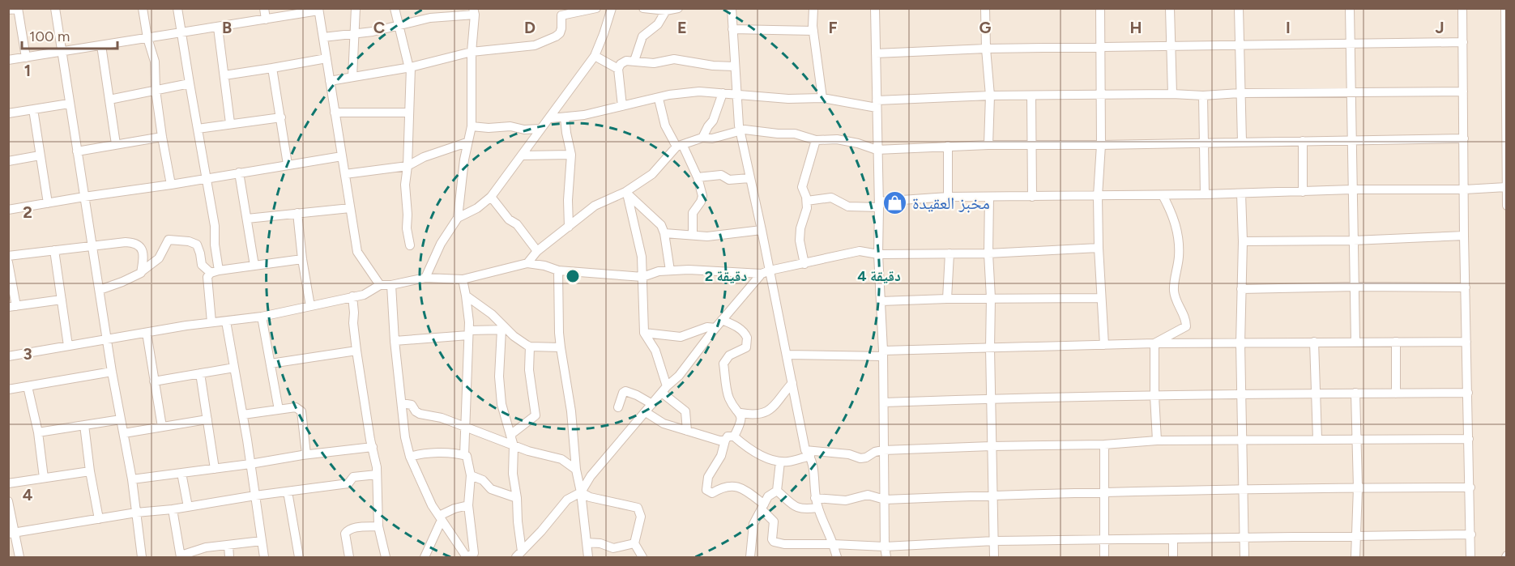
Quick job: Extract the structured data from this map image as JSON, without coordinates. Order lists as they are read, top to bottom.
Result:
{
  "places": {
    "shop": ["مخبز العقيدة"]
  },
  "scale_bar": "100 m",
  "grid": {
    "columns": [
      "B",
      "C",
      "D",
      "E",
      "F",
      "G",
      "H",
      "I",
      "J"
    ],
    "rows": [
      "1",
      "2",
      "3",
      "4"
    ]
  },
  "rings": ["2 دقيقة", "4 دقيقة"]
}
